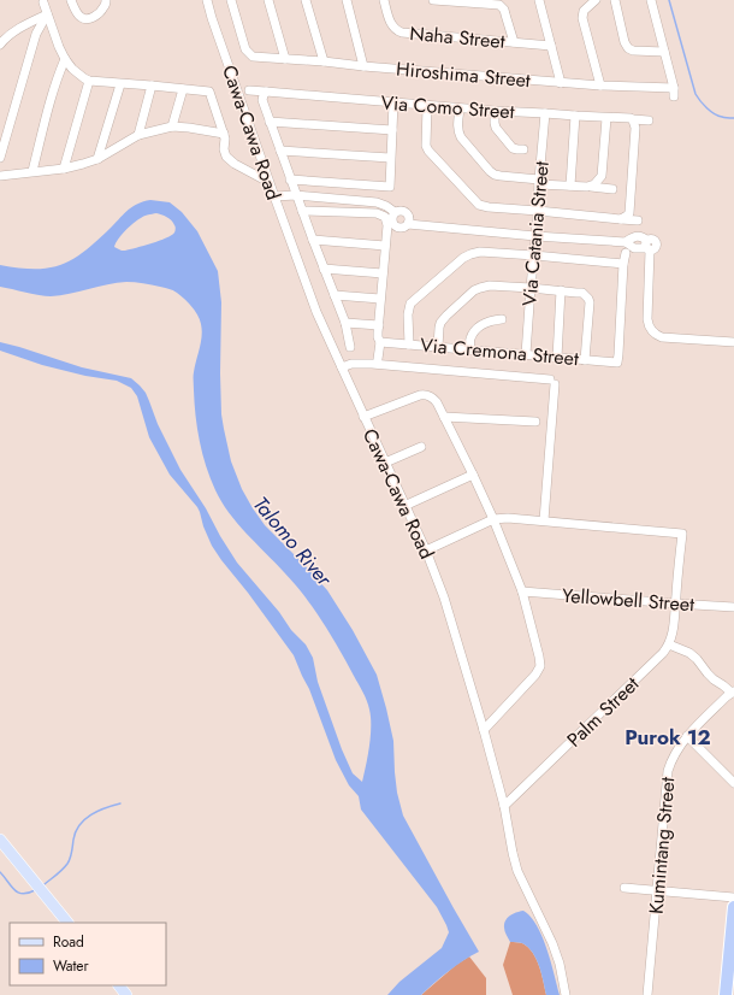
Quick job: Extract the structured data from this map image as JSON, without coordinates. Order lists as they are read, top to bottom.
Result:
{
  "streets": {
    "street": [
      "Naha Street",
      "Hiroshima Street",
      "Via Como Street",
      "Cawa-Cawa Road",
      "Via Catania Street",
      "Via Cremona Street",
      "Yellowbell Street",
      "Palm Street",
      "Kumintang Street"
    ]
  },
  "crossings": [
    ["Via Como Street", "Via Catania Street"],
    ["Cawa-Cawa Road", "Palm Street"],
    ["Via Catania Street", "Via Cremona Street"],
    ["Yellowbell Street", "Palm Street"]
  ],
  "districts": ["Purok 12"],
  "water": ["Talomo River"],
  "legend": ["Road", "Water"]
}
